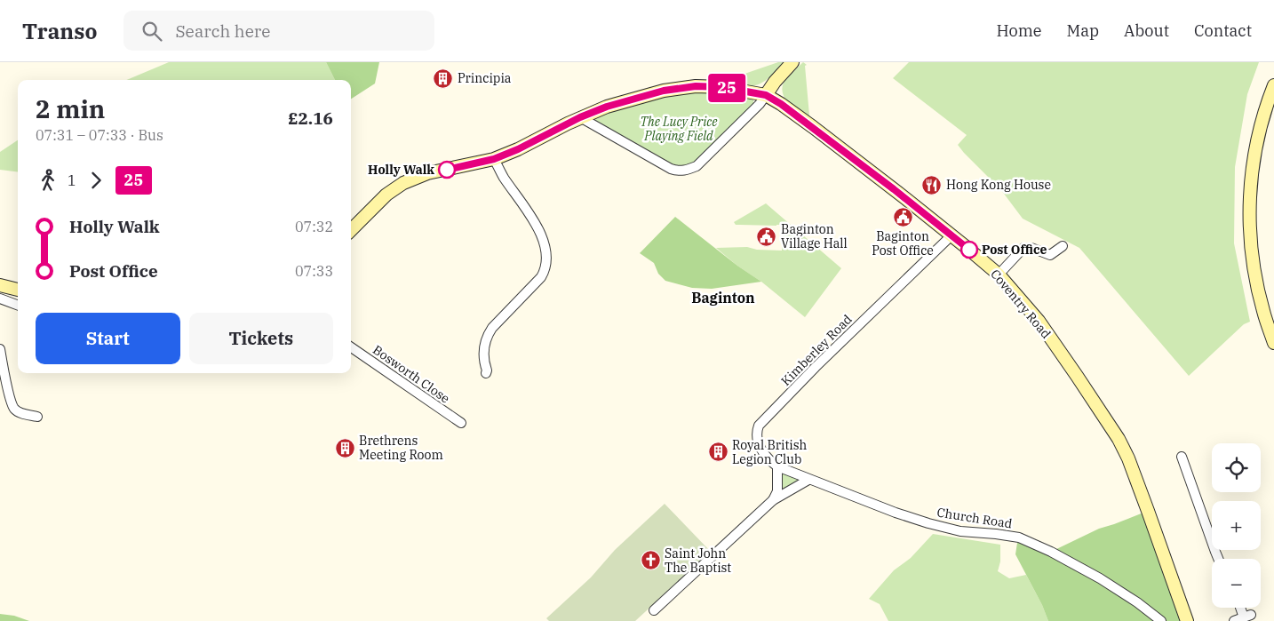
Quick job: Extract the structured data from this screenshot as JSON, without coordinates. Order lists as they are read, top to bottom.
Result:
{
  "streets": {
    "street": [
      "Coventry Road",
      "Kimberley Road",
      "Bosworth Close",
      "Church Road"
    ]
  },
  "crossings": [
    ["Coventry Road", "Kimberley Road"],
    ["Kimberley Road", "Church Road"]
  ],
  "districts": ["Baginton"],
  "parks": ["The Lucy Price Playing Field"],
  "places": {
    "building": ["Principia", "Brethrens Meeting Room", "Royal British Legion Club"],
    "other": ["Holly Walk", "Post Office"],
    "restaurant": ["Hong Kong House"],
    "public building": ["Baginton Post Office", "Baginton Village Hall"],
    "church": ["Saint John The Baptist"]
  },
  "lines": ["bus line 25"],
  "page": {
    "header": "Transo",
    "search": "Search here",
    "nav": [
      "Home",
      "Map",
      "About",
      "Contact"
    ],
    "on_map": "25",
    "heading": ["2 min", "07:31 – 07:33 · Bus", "£2.16"],
    "legs": ["1", "25"],
    "list": [
      {
        "name": "Holly Walk",
        "value": "07:32"
      },
      {
        "name": "Post Office",
        "value": "07:33"
      }
    ],
    "buttons": ["Start", "Tickets"],
    "map_buttons": ["+", "−"]
  }
}
